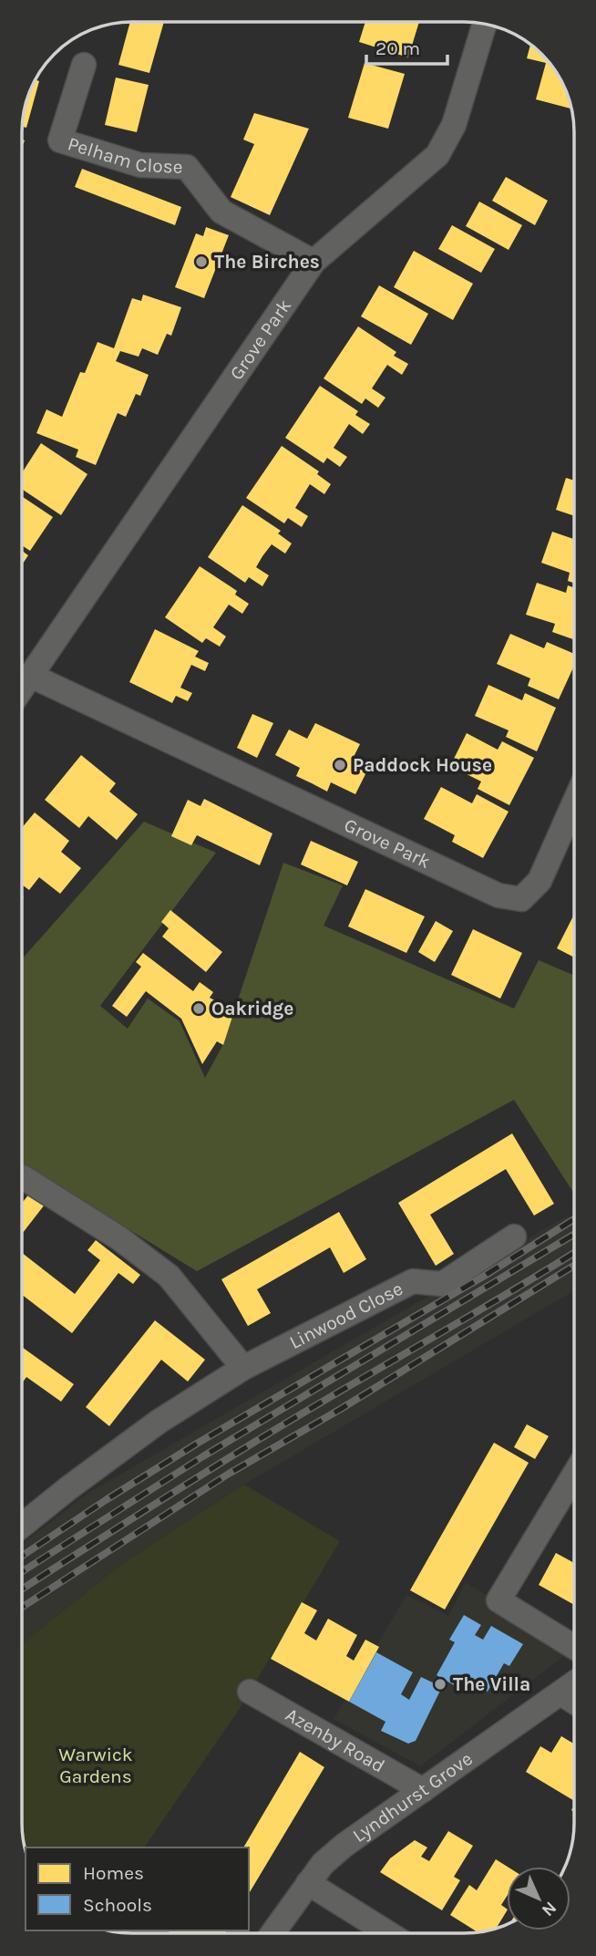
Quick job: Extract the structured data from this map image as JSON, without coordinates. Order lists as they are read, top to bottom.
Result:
{
  "streets": {
    "street": [
      "Pelham Close",
      "Grove Park",
      "Linwood Close",
      "Azenby Road",
      "Lyndhurst Grove"
    ]
  },
  "crossings": [
    ["Pelham Close", "Grove Park"],
    ["Azenby Road", "Lyndhurst Grove"]
  ],
  "parks": ["Warwick Gardens"],
  "places": [
    "The Birches",
    "Paddock House",
    "Oakridge",
    "The Villa"
  ],
  "legend": ["Homes", "Schools"],
  "scale_bar": "20 m",
  "north": "bottom right"
}
